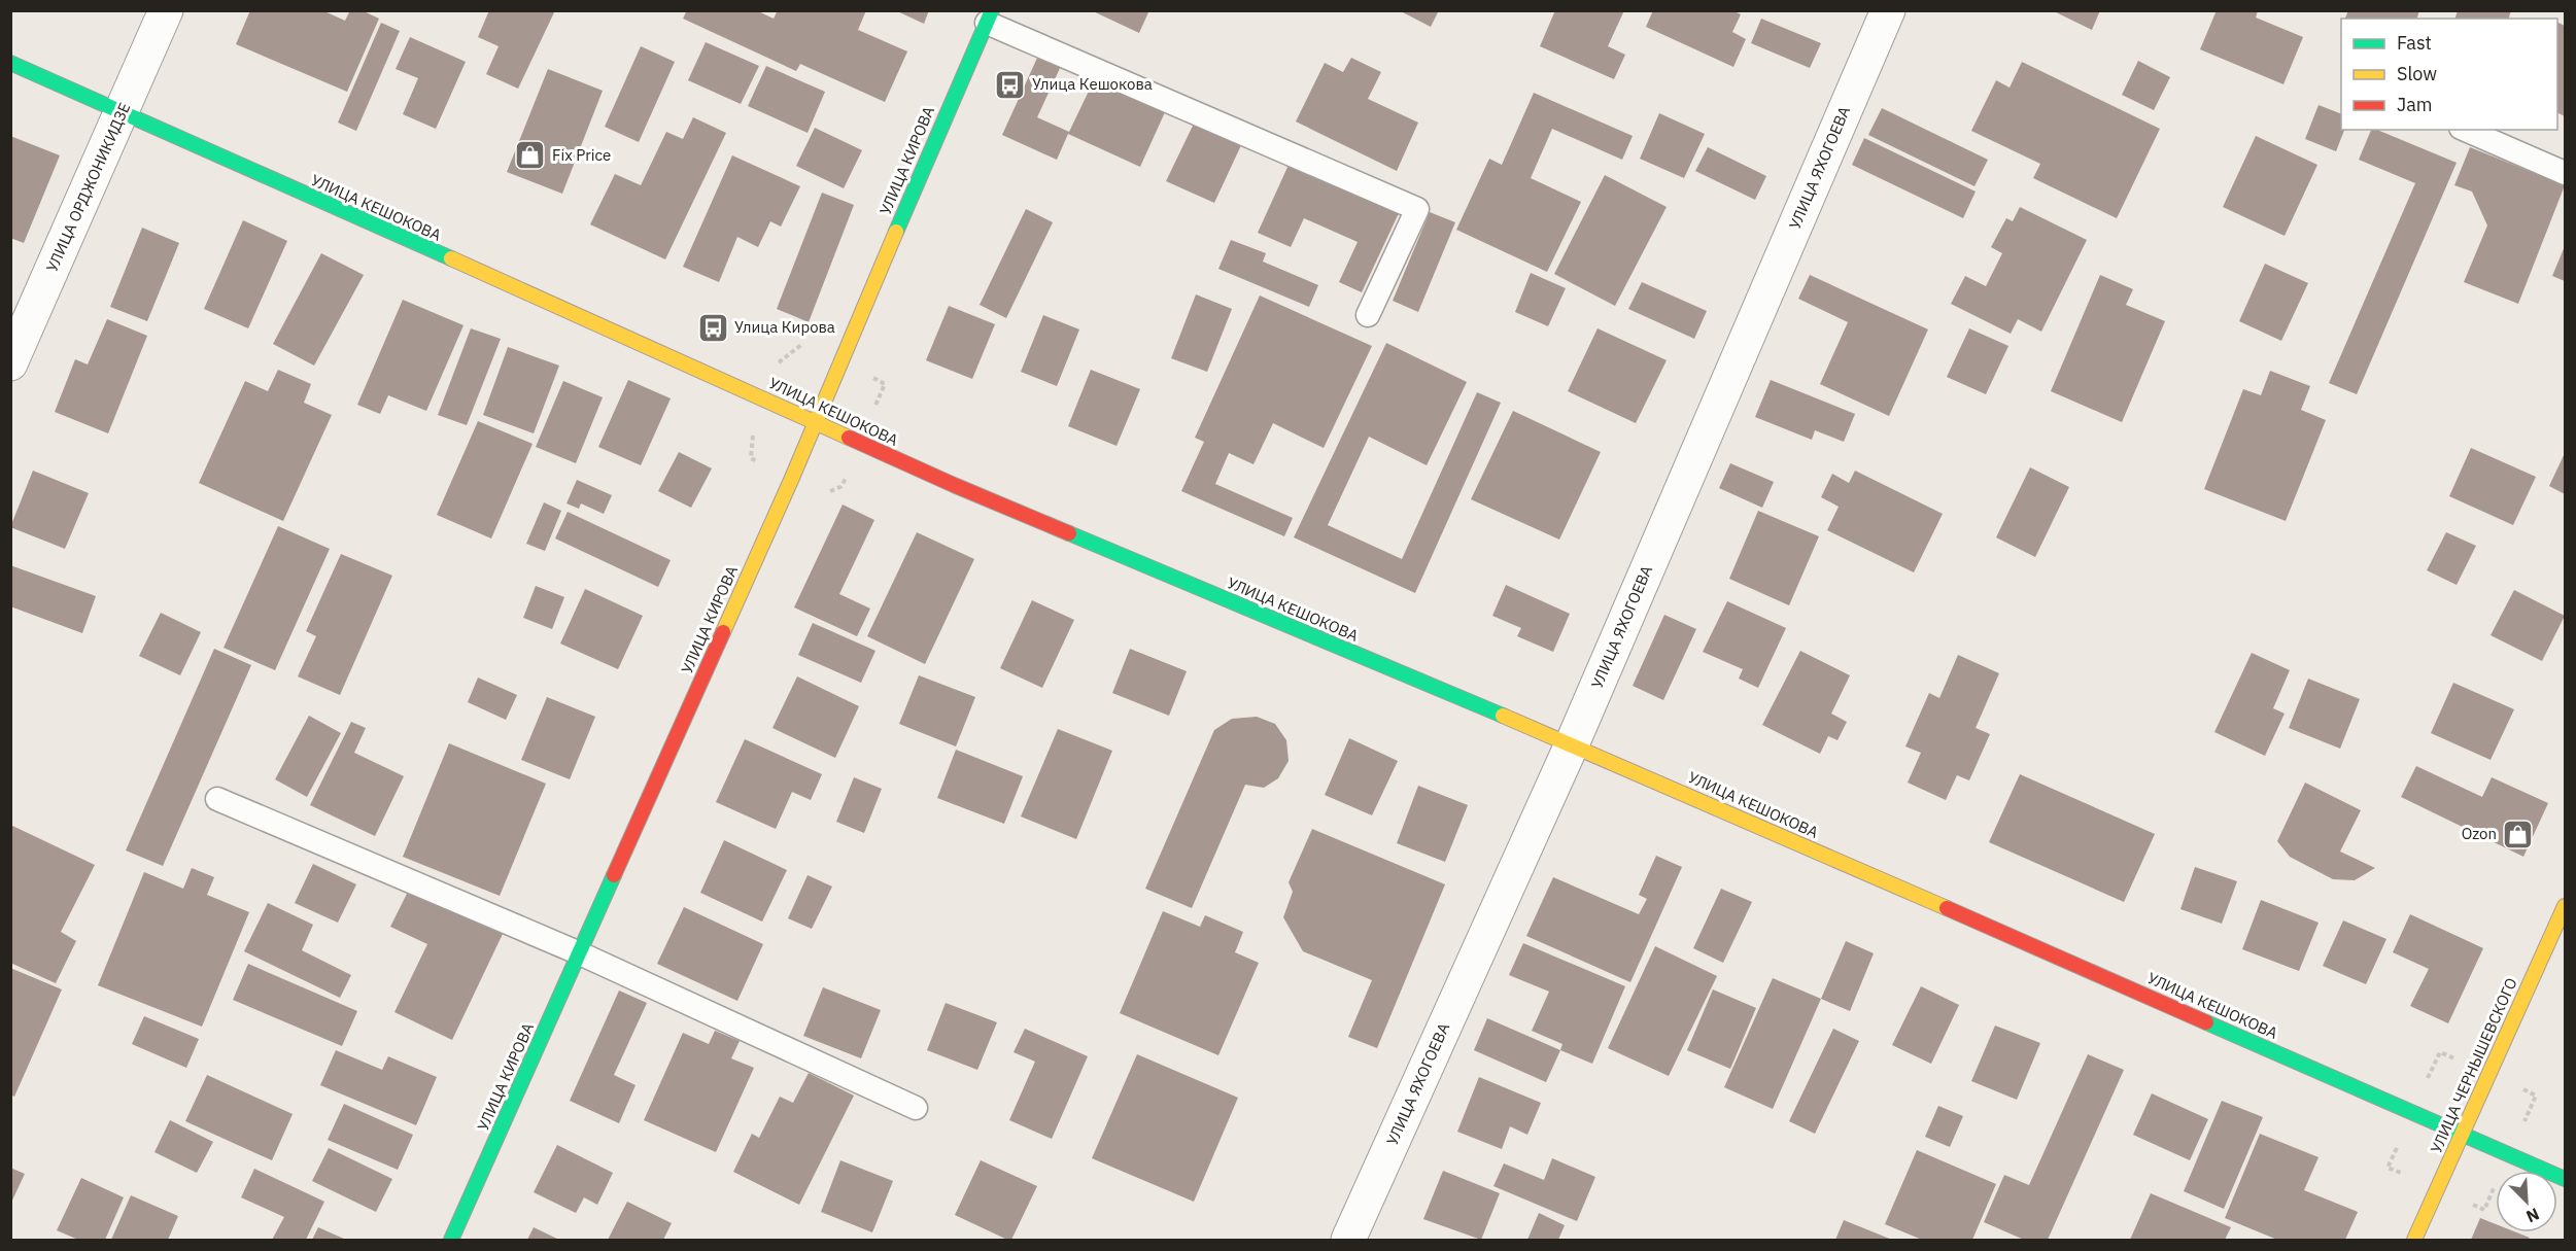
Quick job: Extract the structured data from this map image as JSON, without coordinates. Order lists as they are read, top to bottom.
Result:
{
  "streets": {
    "street": [
      "УЛИЦА КИРОВА",
      "УЛИЦА ЯХОГОЕВА",
      "УЛИЦА ОРДЖОНИКИДЗЕ",
      "УЛИЦА КЕШОКОВА",
      "УЛИЦА ЧЕРНЫШЕВСКОГО"
    ]
  },
  "crossings": [
    ["УЛИЦА КИРОВА", "УЛИЦА КЕШОКОВА"],
    ["УЛИЦА ЯХОГОЕВА", "УЛИЦА КЕШОКОВА"],
    ["УЛИЦА ОРДЖОНИКИДЗЕ", "УЛИЦА КЕШОКОВА"],
    ["УЛИЦА КЕШОКОВА", "УЛИЦА ЧЕРНЫШЕВСКОГО"]
  ],
  "places": {
    "bus stop": ["Улица Кешокова", "Улица Кирова"],
    "shop": ["Fix Price", "Ozon"]
  },
  "legend": ["Fast", "Slow", "Jam"],
  "north": "bottom right"
}
